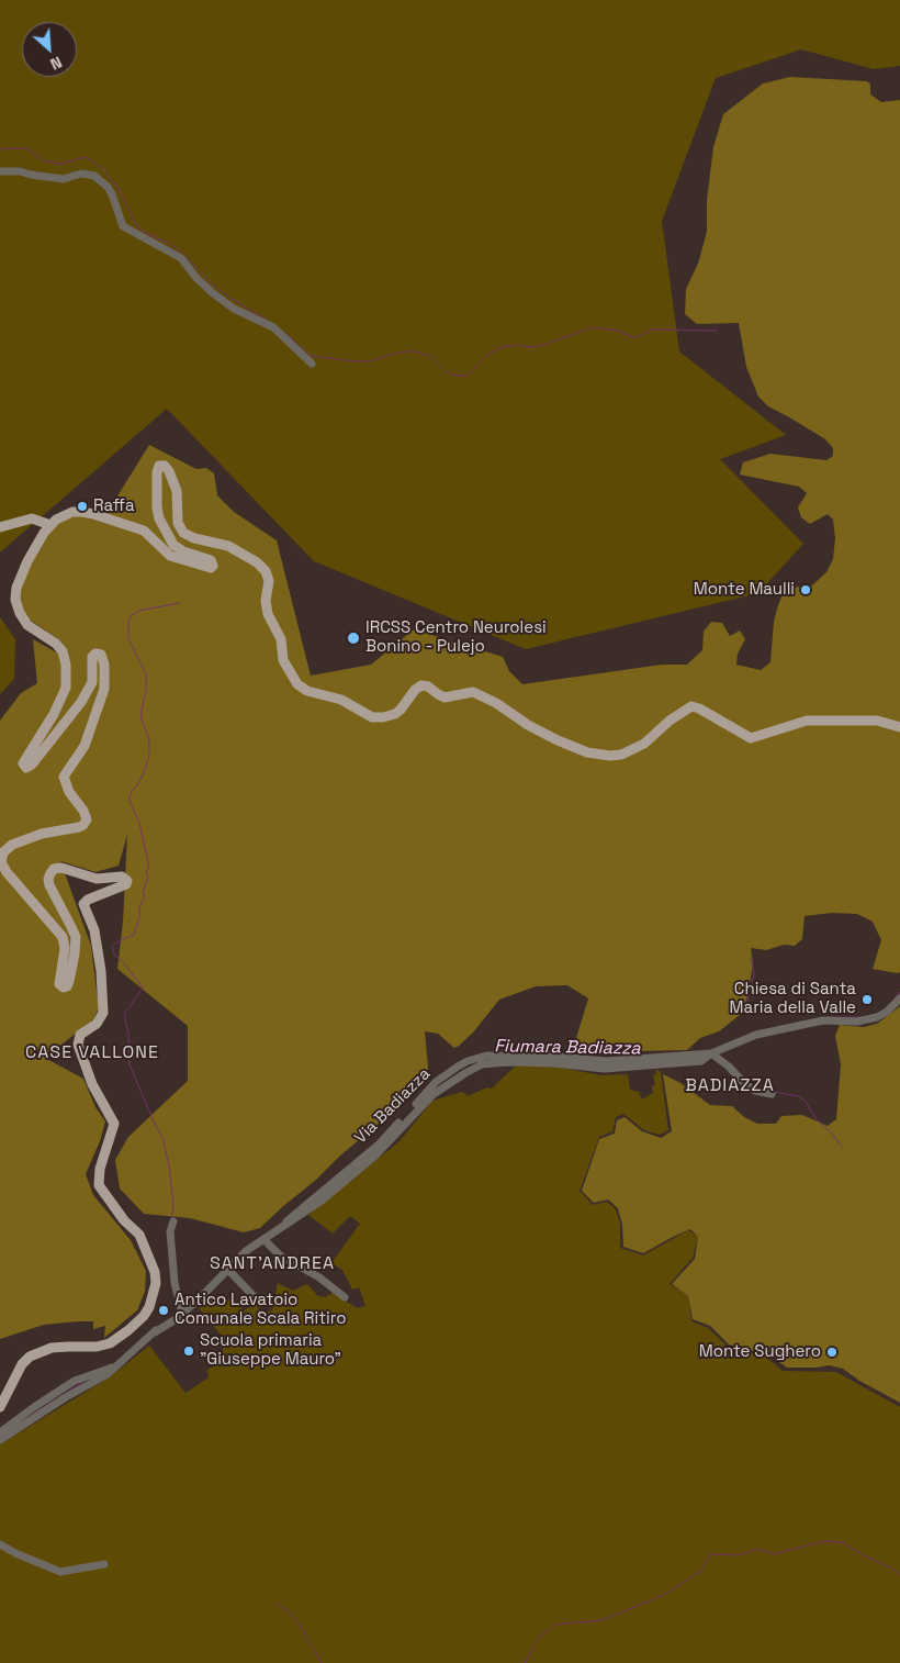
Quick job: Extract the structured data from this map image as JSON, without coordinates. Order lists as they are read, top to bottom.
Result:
{
  "streets": {
    "street": ["Via Badiazza"]
  },
  "districts": ["CASE VALLONE", "BADIAZZA", "SANT'ANDREA"],
  "water": ["Fiumara Badiazza"],
  "places": [
    "Raffa",
    "Monte Maulli",
    "IRCSS Centro Neurolesi Bonino - Pulejo",
    "Chiesa di Santa Maria della Valle",
    "Antico Lavatoio Comunale Scala Ritiro",
    "Scuola primaria \"Giuseppe Mauro\"",
    "Monte Sughero"
  ],
  "north": "bottom right"
}
